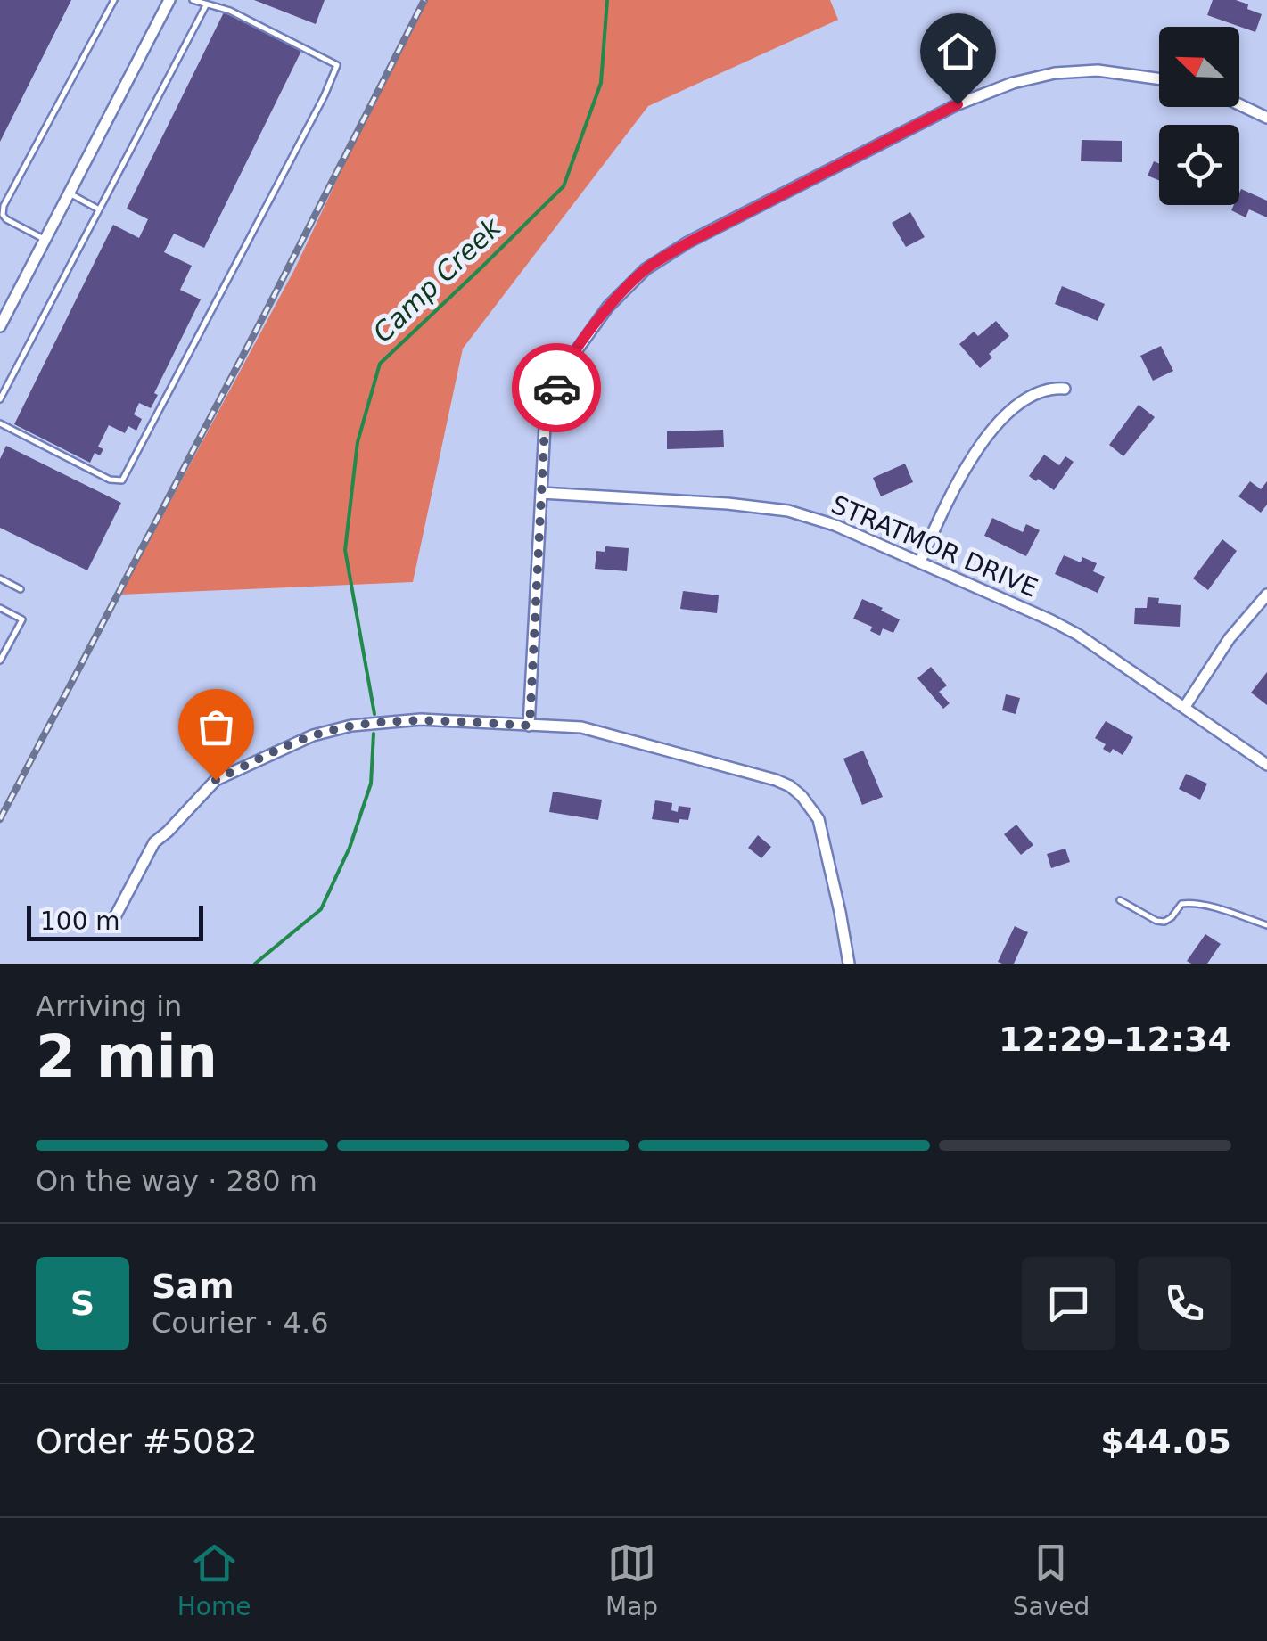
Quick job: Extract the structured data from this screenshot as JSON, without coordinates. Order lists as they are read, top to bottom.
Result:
{
  "streets": {
    "street": ["STRATMOR DRIVE"]
  },
  "water": ["Camp Creek"],
  "scale_bar": "100 m",
  "north": "top left",
  "page": {
    "scale": "100 m",
    "heading": ["2 min", "Arriving in", "12:29–12:34"],
    "panel": [
      "Sam",
      "Courier · 4.6",
      "Order #5082",
      "$44.05"
    ],
    "bar": "On the way · 280 m",
    "round": "S",
    "tabs": ["Home", "Map", "Saved"]
  }
}
